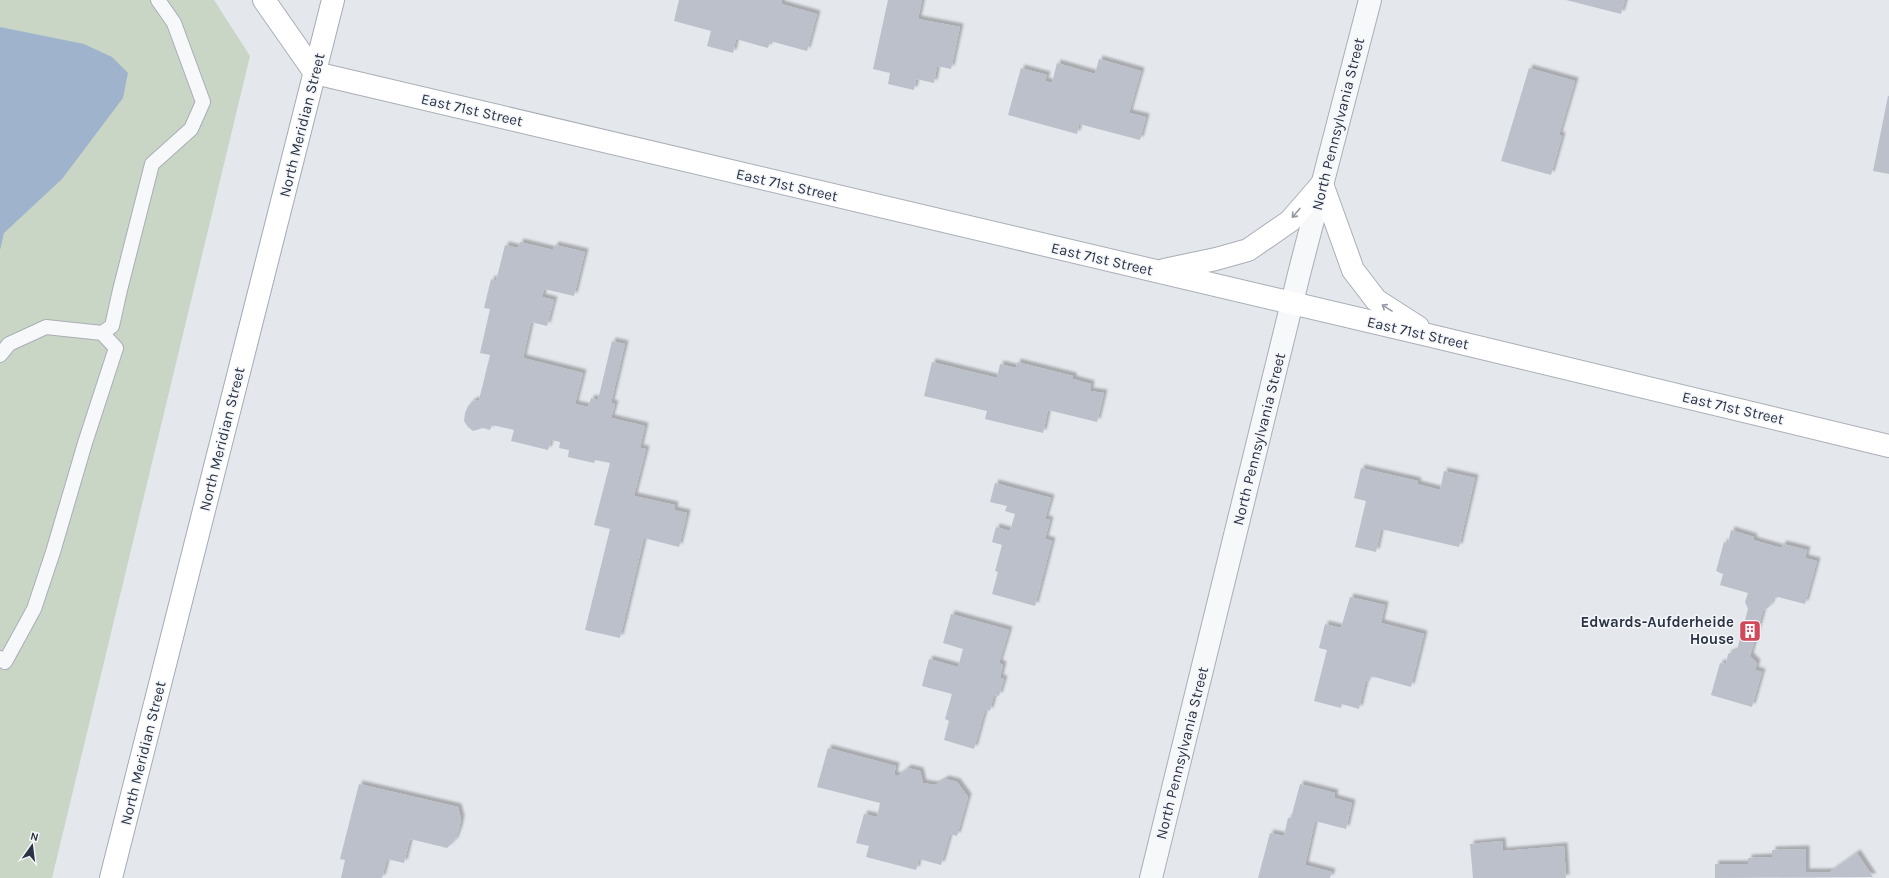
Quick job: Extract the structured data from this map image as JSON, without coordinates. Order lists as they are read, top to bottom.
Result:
{
  "streets": {
    "main road": ["East 71st Street", "North Meridian Street"],
    "street": ["North Pennsylvania Street"]
  },
  "crossings": [
    ["East 71st Street", "North Pennsylvania Street"],
    ["East 71st Street", "North Meridian Street"]
  ],
  "places": {
    "building": ["Edwards-Aufderheide House"]
  },
  "north": "top"
}
